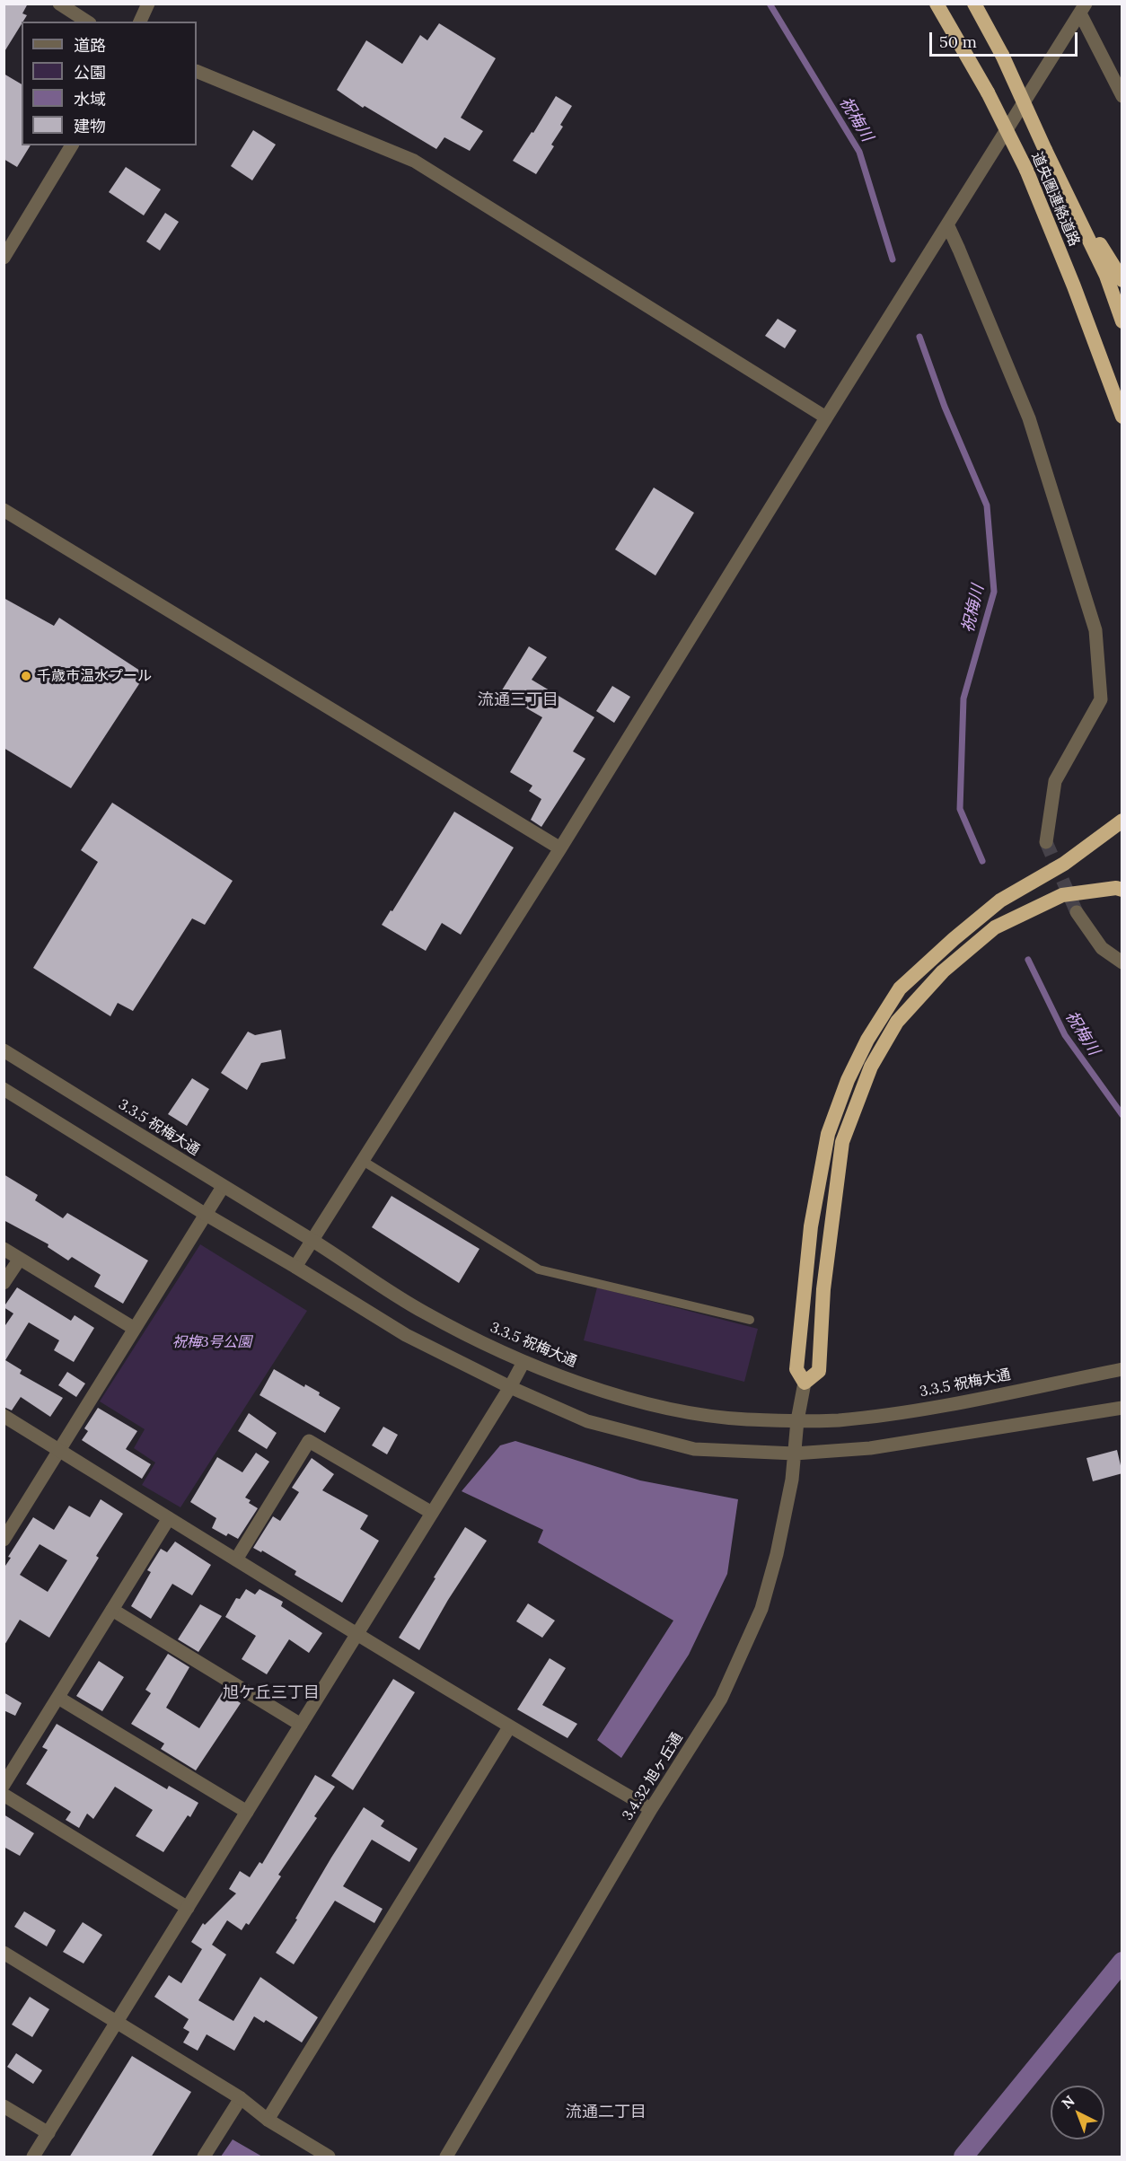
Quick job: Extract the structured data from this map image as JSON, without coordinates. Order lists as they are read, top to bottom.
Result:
{
  "streets": {
    "highway": ["道央圏連絡道路"],
    "street": ["3.3.5 祝梅大通", "3.4.32 旭ヶ丘通"]
  },
  "crossings": [
    ["3.3.5 祝梅大通", "3.4.32 旭ヶ丘通"]
  ],
  "districts": ["流通三丁目", "旭ケ丘三丁目", "流通二丁目"],
  "water": ["祝梅川"],
  "parks": ["祝梅3号公園"],
  "places": ["千歳市温水プール"],
  "legend": [
    "道路",
    "公園",
    "水域",
    "建物"
  ],
  "scale_bar": "50 m",
  "north": "top left"
}
